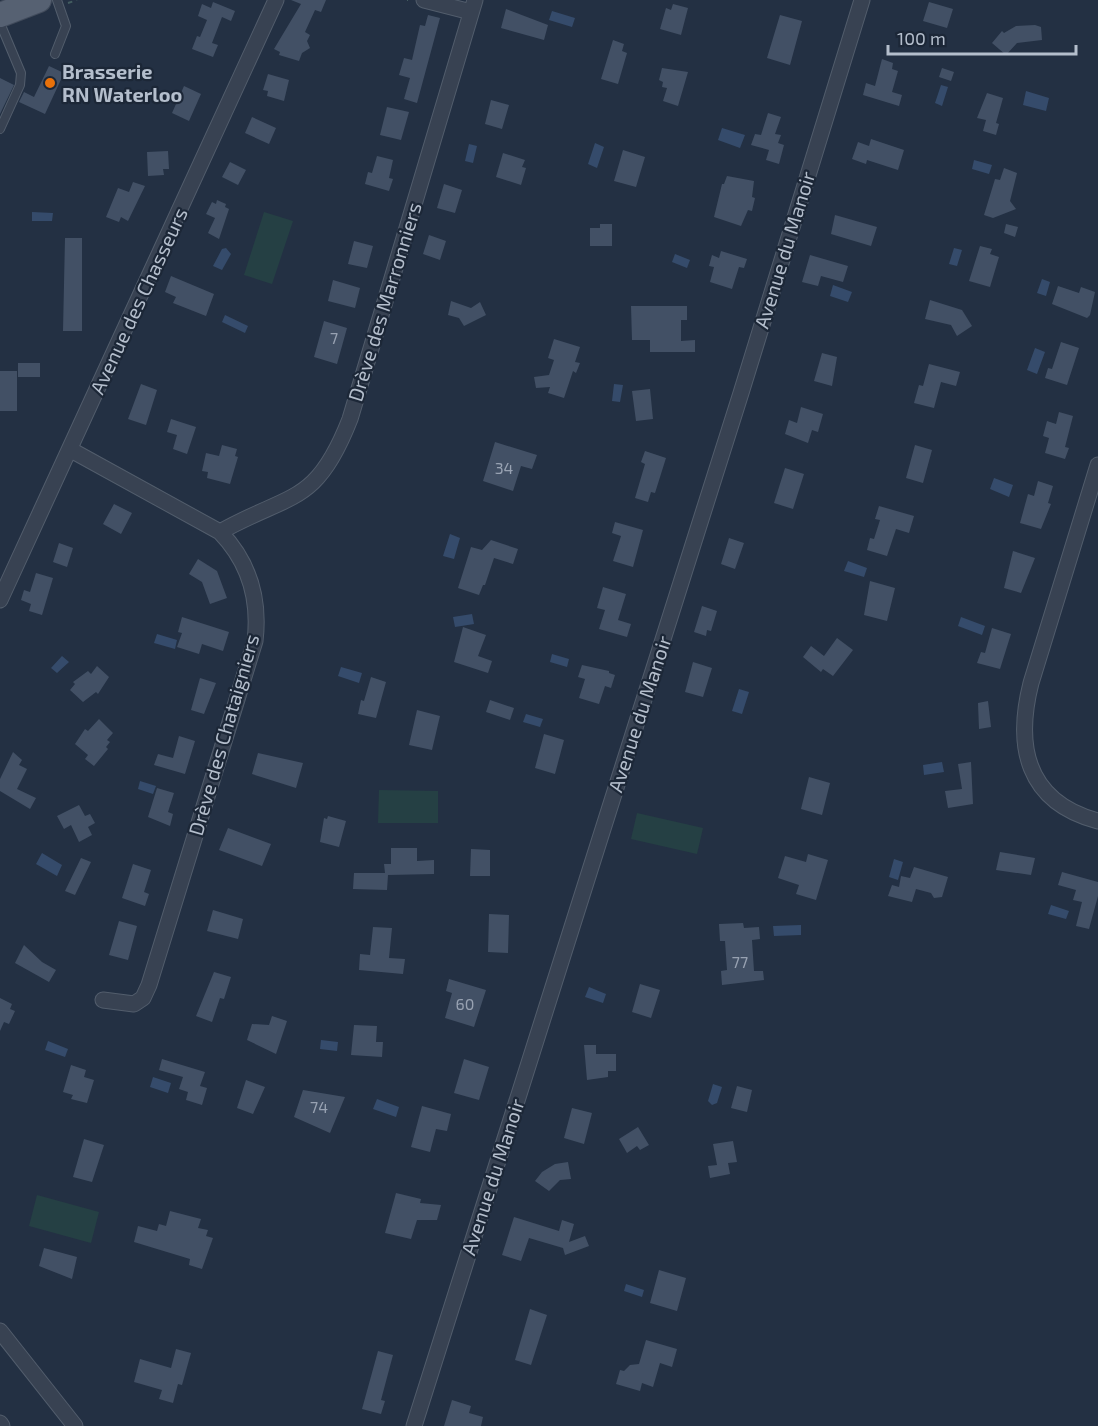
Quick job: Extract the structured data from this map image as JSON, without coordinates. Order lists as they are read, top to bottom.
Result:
{
  "streets": {
    "street": [
      "Avenue du Manoir",
      "Avenue des Chasseurs",
      "Drève des Marronniers",
      "Drève des Chataigniers"
    ]
  },
  "crossings": [
    ["Avenue des Chasseurs", "Drève des Chataigniers"],
    ["Drève des Marronniers", "Drève des Chataigniers"]
  ],
  "places": ["Brasserie RN Waterloo"],
  "house_numbers": [
    "7",
    "34",
    "77",
    "60",
    "74"
  ],
  "scale_bar": "100 m"
}
